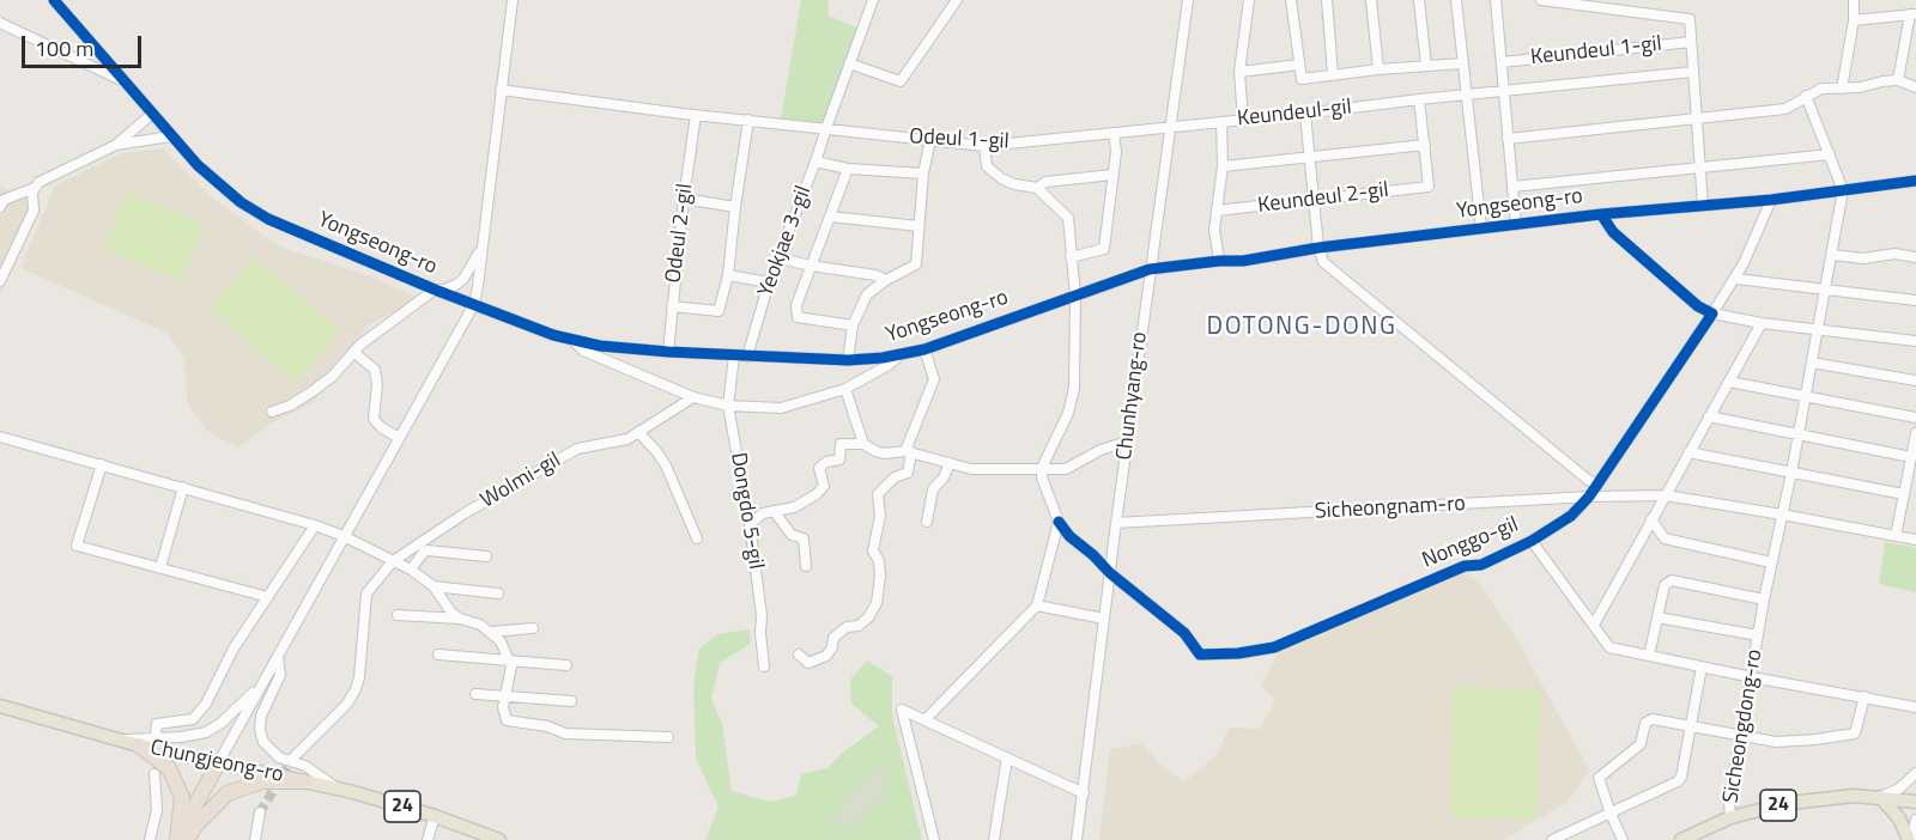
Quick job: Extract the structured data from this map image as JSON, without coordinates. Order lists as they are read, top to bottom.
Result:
{
  "streets": {
    "main road": ["Chungjeong-ro", "24"],
    "street": [
      "Keundeul 1-gil",
      "Keundeul-gil",
      "Odeul 1-gil",
      "Keundeul 2-gil",
      "Yongseong-ro",
      "Odeul 2-gil",
      "Yeokjae 3-gil",
      "Chunhyang-ro",
      "Wolmi-gil",
      "Sicheongnam-ro",
      "Dongdo 5-gil",
      "Nonggo-gil",
      "Sicheongdong-ro"
    ]
  },
  "crossings": [
    ["Keundeul 1-gil", "Keundeul-gil"],
    ["Keundeul 1-gil", "Yongseong-ro"],
    ["Keundeul-gil", "Odeul 1-gil"],
    ["Keundeul-gil", "Keundeul 2-gil"],
    ["Keundeul-gil", "Yongseong-ro"],
    ["Keundeul-gil", "Chunhyang-ro"],
    ["Odeul 1-gil", "Odeul 2-gil"],
    ["Odeul 1-gil", "Yeokjae 3-gil"],
    ["Odeul 1-gil", "Chunhyang-ro"],
    ["Yongseong-ro", "Odeul 2-gil"],
    ["Yongseong-ro", "Yeokjae 3-gil"],
    ["Yongseong-ro", "Chunhyang-ro"],
    ["Yongseong-ro", "Dongdo 5-gil"],
    ["Yongseong-ro", "Nonggo-gil"],
    ["Yongseong-ro", "Sicheongdong-ro"],
    ["Chunhyang-ro", "Sicheongnam-ro"],
    ["Chunhyang-ro", "Nonggo-gil"],
    ["Sicheongnam-ro", "Nonggo-gil"],
    ["Sicheongnam-ro", "Sicheongdong-ro"],
    ["Sicheongdong-ro", "24"]
  ],
  "districts": ["DOTONG-DONG"],
  "scale_bar": "100 m"
}
